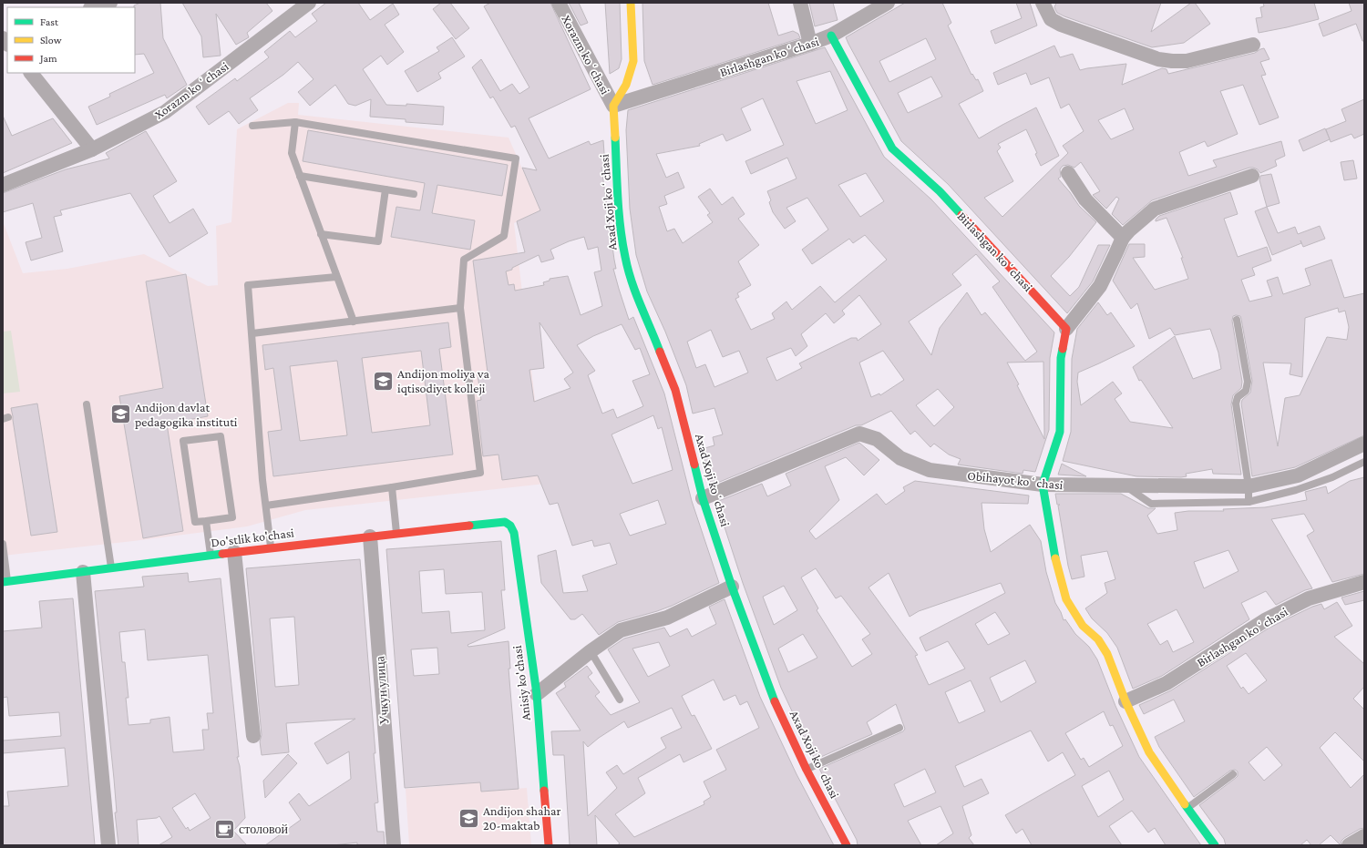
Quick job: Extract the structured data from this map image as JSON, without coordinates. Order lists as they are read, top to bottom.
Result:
{
  "streets": {
    "street": [
      "Xorazm koʻchasi",
      "Birlashgan koʻchasi",
      "Axad Xoji koʻchasi",
      "Obihayot koʻchasi",
      "Do'stlik ko'chasi",
      "Anisiy ko'chasi",
      "Учкун улица"
    ]
  },
  "crossings": [
    ["Xorazm koʻchasi", "Birlashgan koʻchasi"],
    ["Xorazm koʻchasi", "Axad Xoji koʻchasi"],
    ["Birlashgan koʻchasi", "Axad Xoji koʻchasi"],
    ["Axad Xoji koʻchasi", "Obihayot koʻchasi"],
    ["Do'stlik ko'chasi", "Anisiy ko'chasi"],
    ["Do'stlik ko'chasi", "Учкун улица"]
  ],
  "places": {
    "school or university": ["Andijon moliya va iqtisodiyet kolleji", "Andijon davlat pedagogika instituti", "Andijon shahar 20-maktab"],
    "cafe": ["столовой"]
  },
  "legend": ["Fast", "Slow", "Jam"]
}
